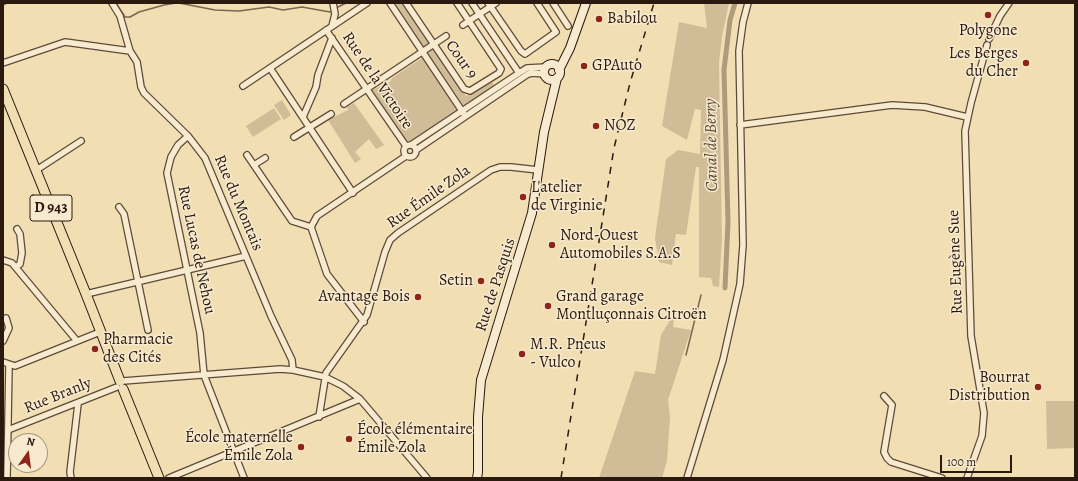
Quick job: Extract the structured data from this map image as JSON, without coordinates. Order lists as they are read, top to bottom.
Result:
{
  "streets": {
    "main road": ["D 943", "Rue de Pasquis"],
    "street": [
      "Cour 9",
      "Rue de la Victoire",
      "Rue Émile Zola",
      "Rue du Montais",
      "Rue Lucas de Nehou",
      "Rue Eugène Sue",
      "Rue Branly"
    ]
  },
  "crossings": [
    ["Rue Émile Zola", "Rue de Pasquis"],
    ["Rue Émile Zola", "Rue Branly"],
    ["Rue du Montais", "Rue Lucas de Nehou"],
    ["Rue du Montais", "Rue Branly"],
    ["D 943", "Rue Branly"],
    ["Rue Lucas de Nehou", "Rue Branly"]
  ],
  "water": ["Canal de Berry"],
  "places": [
    "Polygone",
    "Babilou",
    "Les Berges du Cher",
    "GPAuto",
    "NOZ",
    "L'atelier de Virginie",
    "Nord-Ouest Automobiles S.A.S",
    "Setin",
    "Avantage Bois",
    "Grand garage Montluçonnais Citroën",
    "Pharmacie des Cités",
    "M.R. Pneus - Vulco",
    "Bourrat Distribution",
    "École élémentaire Émile Zola",
    "École maternelle Émile Zola"
  ],
  "scale_bar": "100 m",
  "north": "top"
}
